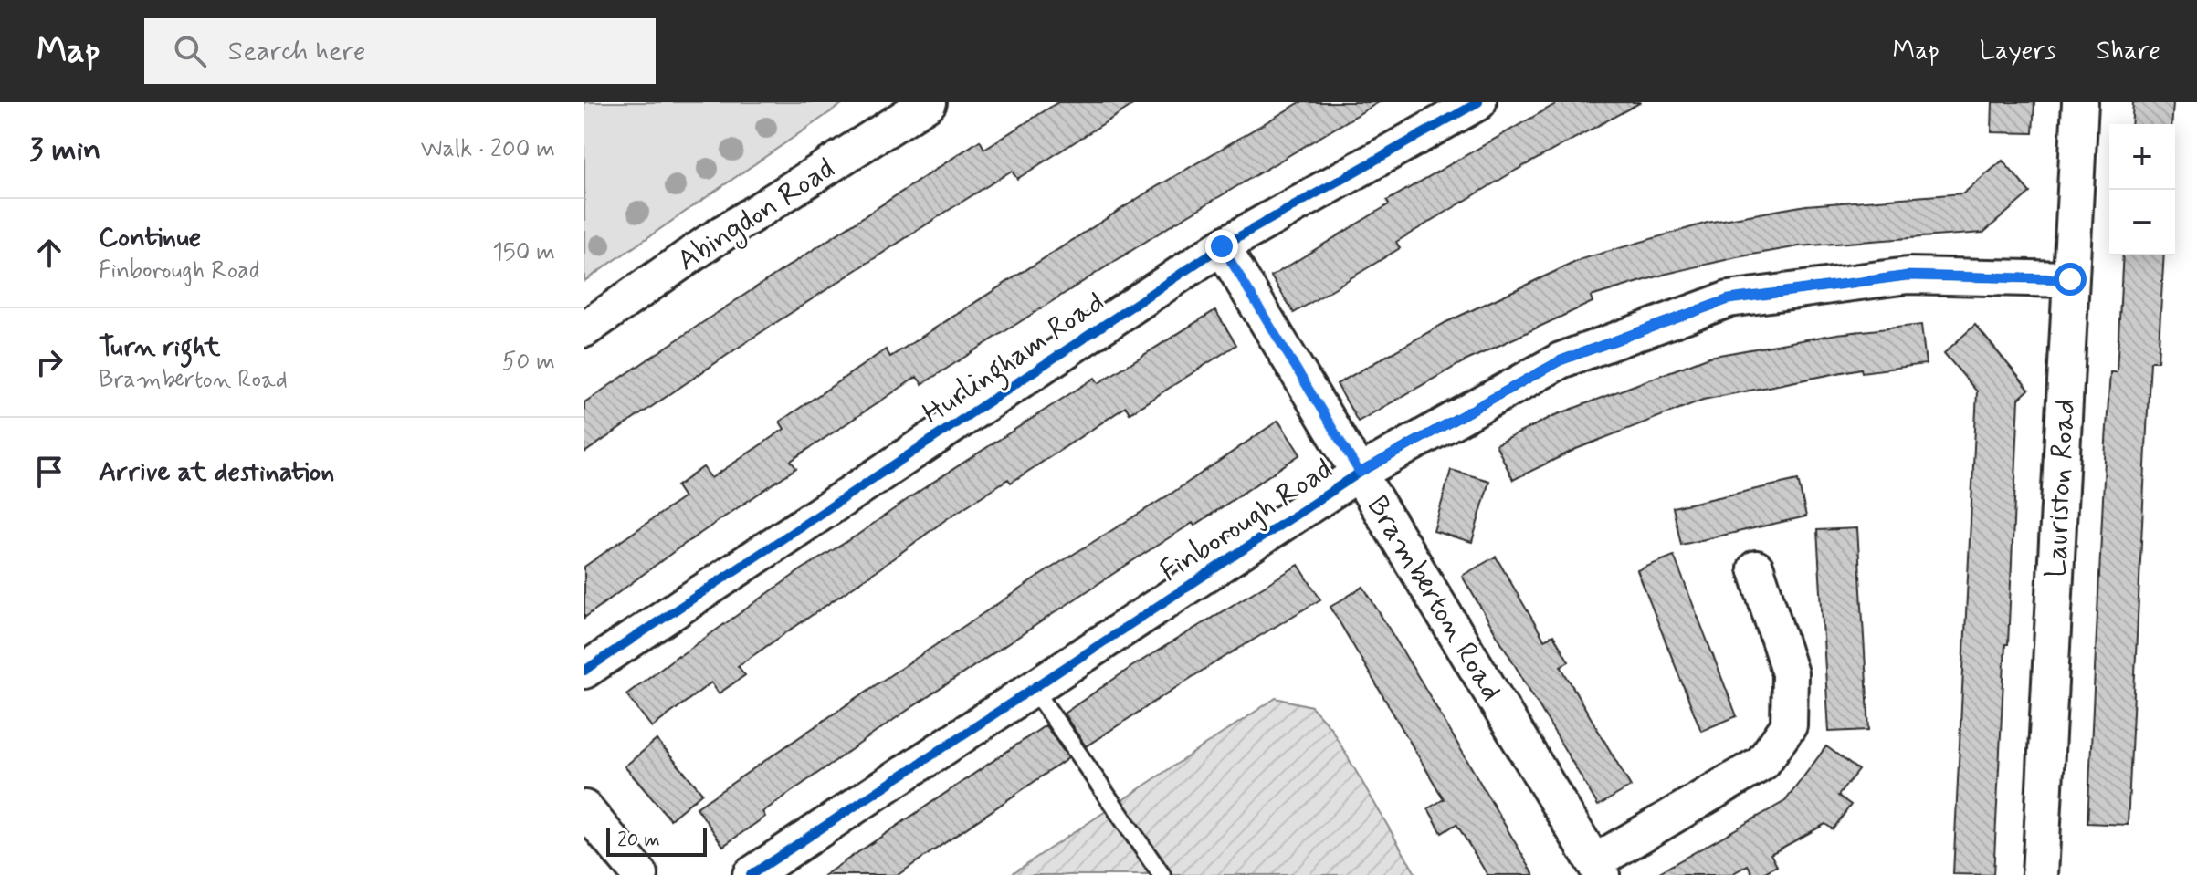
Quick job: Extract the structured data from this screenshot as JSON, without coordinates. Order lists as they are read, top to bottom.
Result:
{
  "streets": {
    "street": [
      "Abingdon Road",
      "Hurlingham Road",
      "Lauriston Road",
      "Finborough Road",
      "Bramberton Road"
    ]
  },
  "crossings": [
    ["Hurlingham Road", "Bramberton Road"],
    ["Lauriston Road", "Finborough Road"],
    ["Finborough Road", "Bramberton Road"]
  ],
  "scale_bar": "20 m",
  "page": {
    "header": "Map",
    "search": "Search here",
    "nav": ["Map", "Layers", "Share"],
    "heading": ["3 min", "Walk · 200 m"],
    "map_buttons": ["+", "−"],
    "list": [
      ["Continue", "Finborough Road", "150 m"],
      ["Turn right", "Bramberton Road", "50 m"],
      "Arrive at destination"
    ],
    "scale": "20 m"
  }
}
